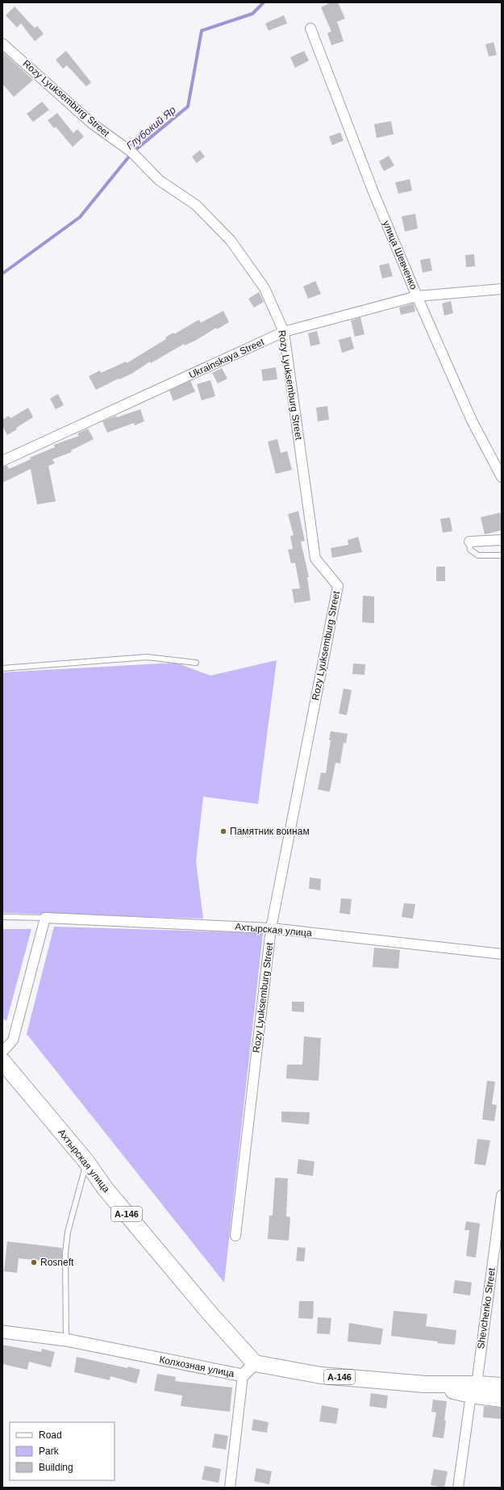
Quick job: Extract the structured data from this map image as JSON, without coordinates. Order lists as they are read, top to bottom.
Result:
{
  "streets": {
    "highway": ["Ахтырская улица", "А-146"],
    "street": [
      "Rozy Lyuksemburg Street",
      "улица Шевченко",
      "Ukrainskaya Street",
      "Shevchenko Street",
      "Колхозная улица"
    ]
  },
  "crossings": [
    ["Rozy Lyuksemburg Street", "Ukrainskaya Street"],
    ["Rozy Lyuksemburg Street", "Ахтырская улица"],
    ["улица Шевченко", "Ukrainskaya Street"],
    ["Ахтырская улица", "А-146"],
    ["Ахтырская улица", "Колхозная улица"],
    ["А-146", "Shevchenko Street"],
    ["А-146", "Колхозная улица"]
  ],
  "water": ["Глубокий Яр"],
  "places": ["Памятник воинам", "Rosneft"],
  "legend": ["Road", "Park", "Building"]
}
